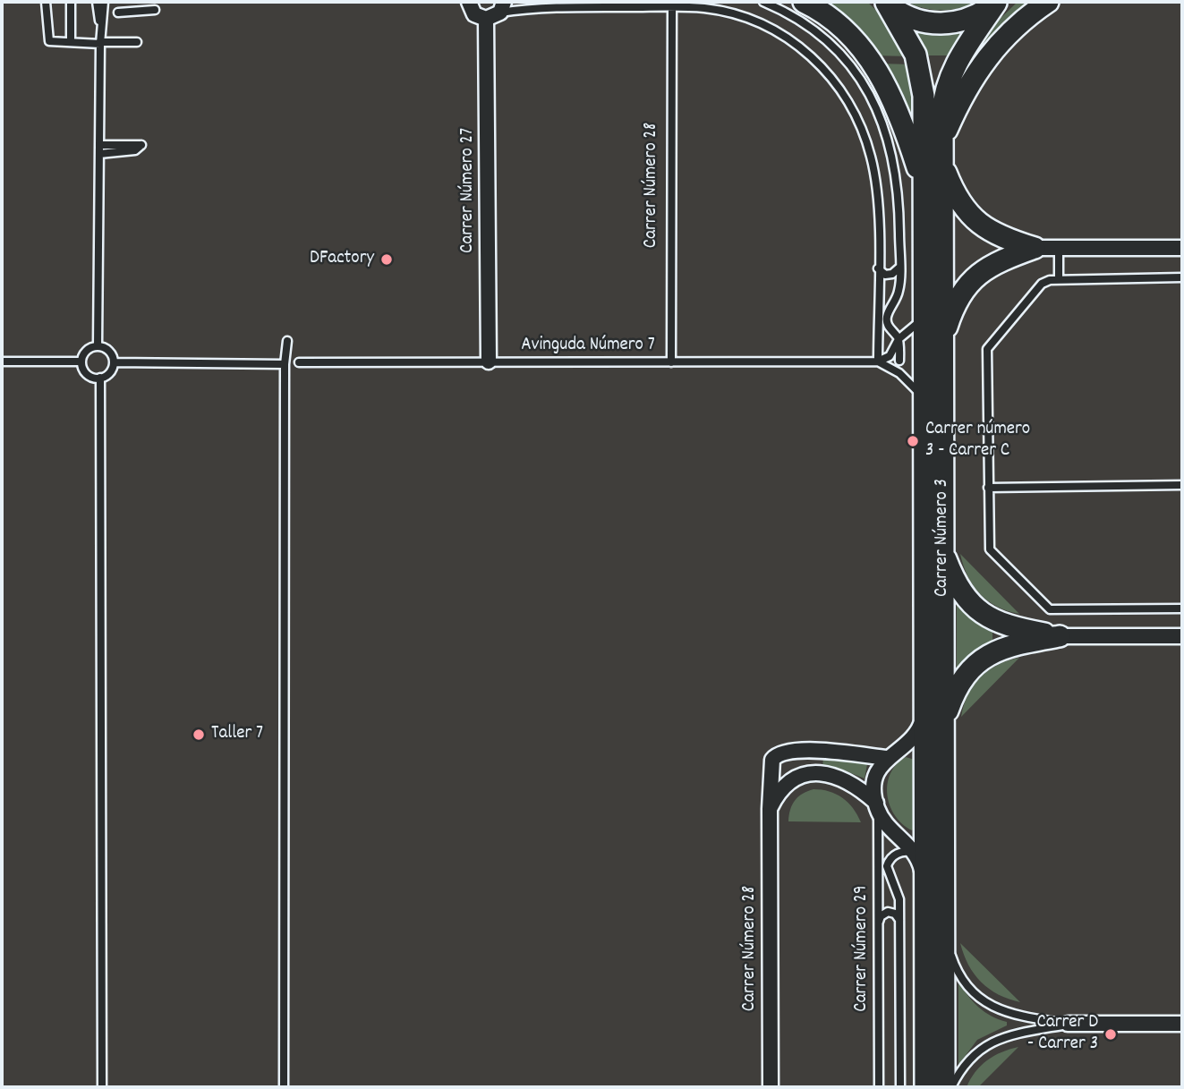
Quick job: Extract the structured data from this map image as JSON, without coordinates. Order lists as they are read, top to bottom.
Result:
{
  "streets": {
    "main road": ["Carrer Número 3"],
    "street": ["Carrer Número 28", "Carrer Número 27"],
    "lane": ["Avinguda Número 7", "Carrer Número 29"]
  },
  "crossings": [
    ["Carrer Número 28", "Avinguda Número 7"],
    ["Carrer Número 27", "Avinguda Número 7"]
  ],
  "places": [
    "DFactory",
    "Carrer número 3 - Carrer C",
    "Taller 7",
    "Carrer D - Carrer 3"
  ]
}
